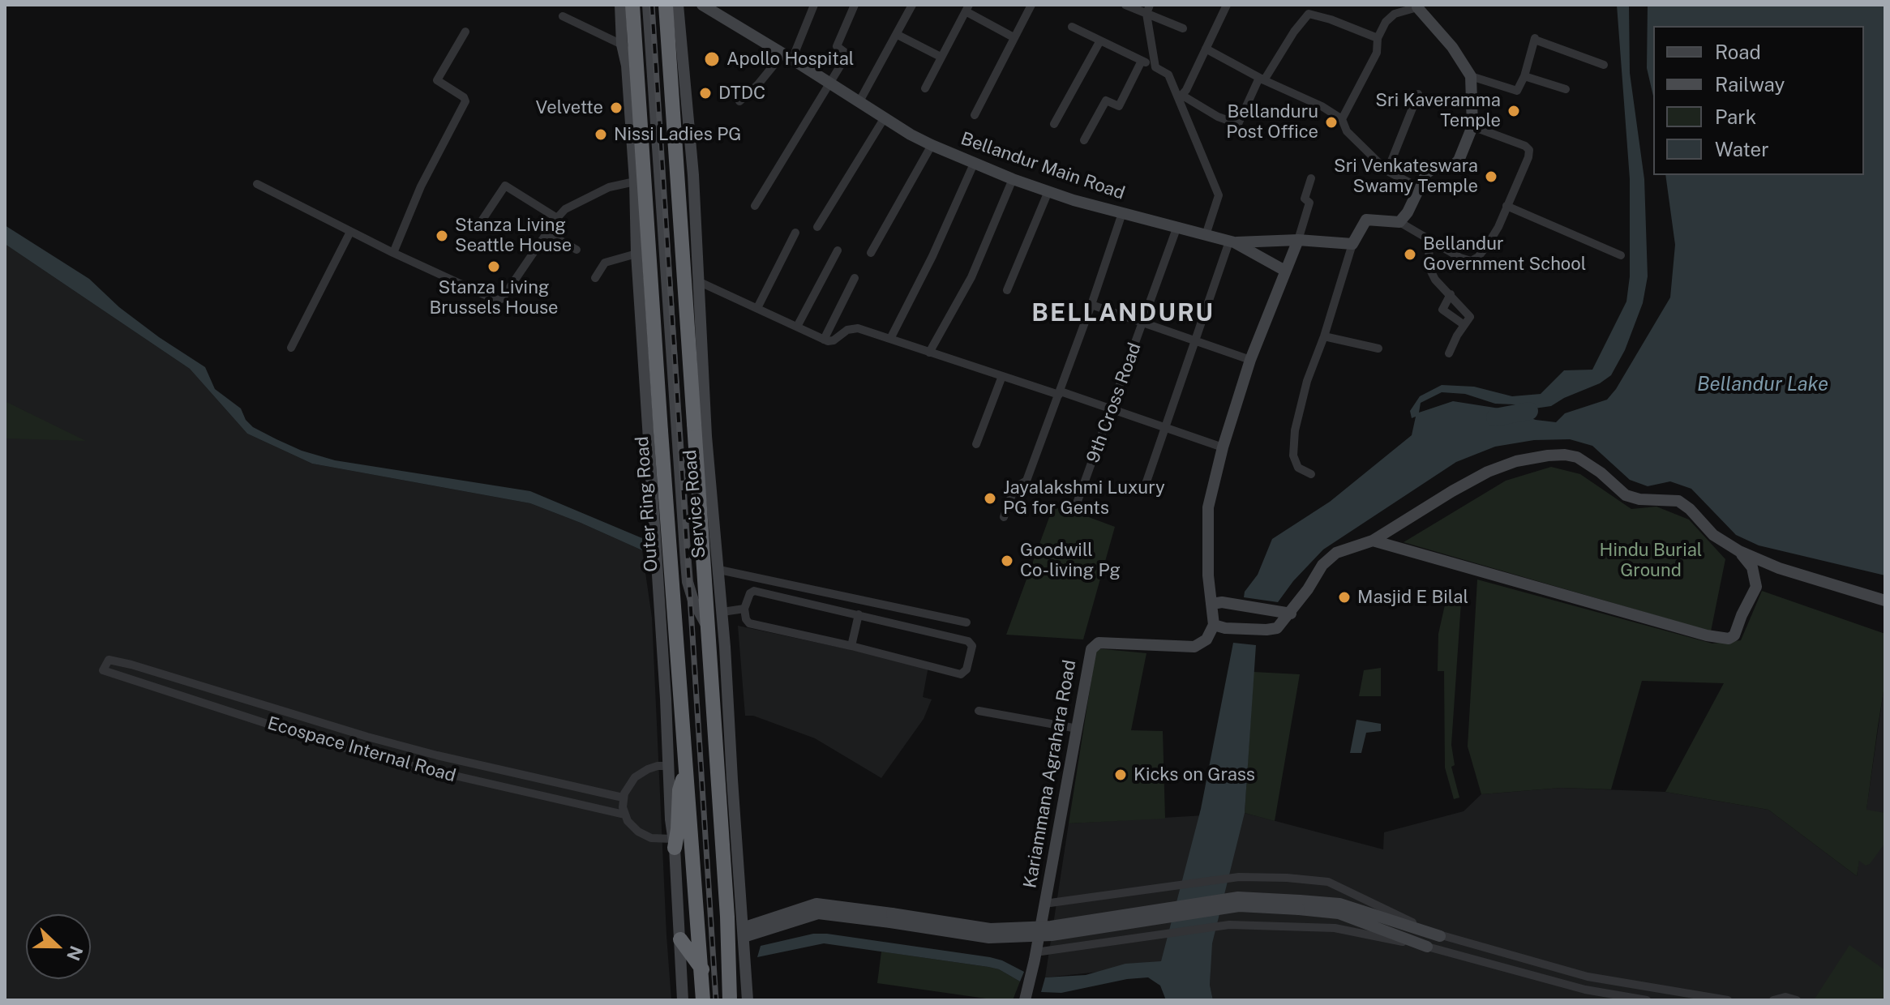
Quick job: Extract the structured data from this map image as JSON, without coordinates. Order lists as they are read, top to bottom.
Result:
{
  "streets": {
    "highway": ["Outer Ring Road"],
    "street": [
      "Bellandur Main Road",
      "9th Cross Road",
      "Service Road",
      "Ecospace Internal Road",
      "Kariammana Agrahara Road"
    ]
  },
  "crossings": [
    ["Bellandur Main Road", "9th Cross Road"]
  ],
  "districts": ["BELLANDURU"],
  "water": ["Bellandur Lake"],
  "parks": ["Hindu Burial Ground"],
  "places": [
    "Apollo Hospital",
    "DTDC",
    "Velvette",
    "Sri Kaveramma Temple",
    "Bellanduru Post Office",
    "Nissi Ladies PG",
    "Sri Venkateswara Swamy Temple",
    "Stanza Living Seattle House",
    "Bellandur Government School",
    "Stanza Living Brussels House",
    "Jayalakshmi Luxury PG for Gents",
    "Goodwill Co-living Pg",
    "Masjid E Bilal",
    "Kicks on Grass"
  ],
  "legend": [
    "Road",
    "Railway",
    "Park",
    "Water"
  ],
  "north": "right"
}
